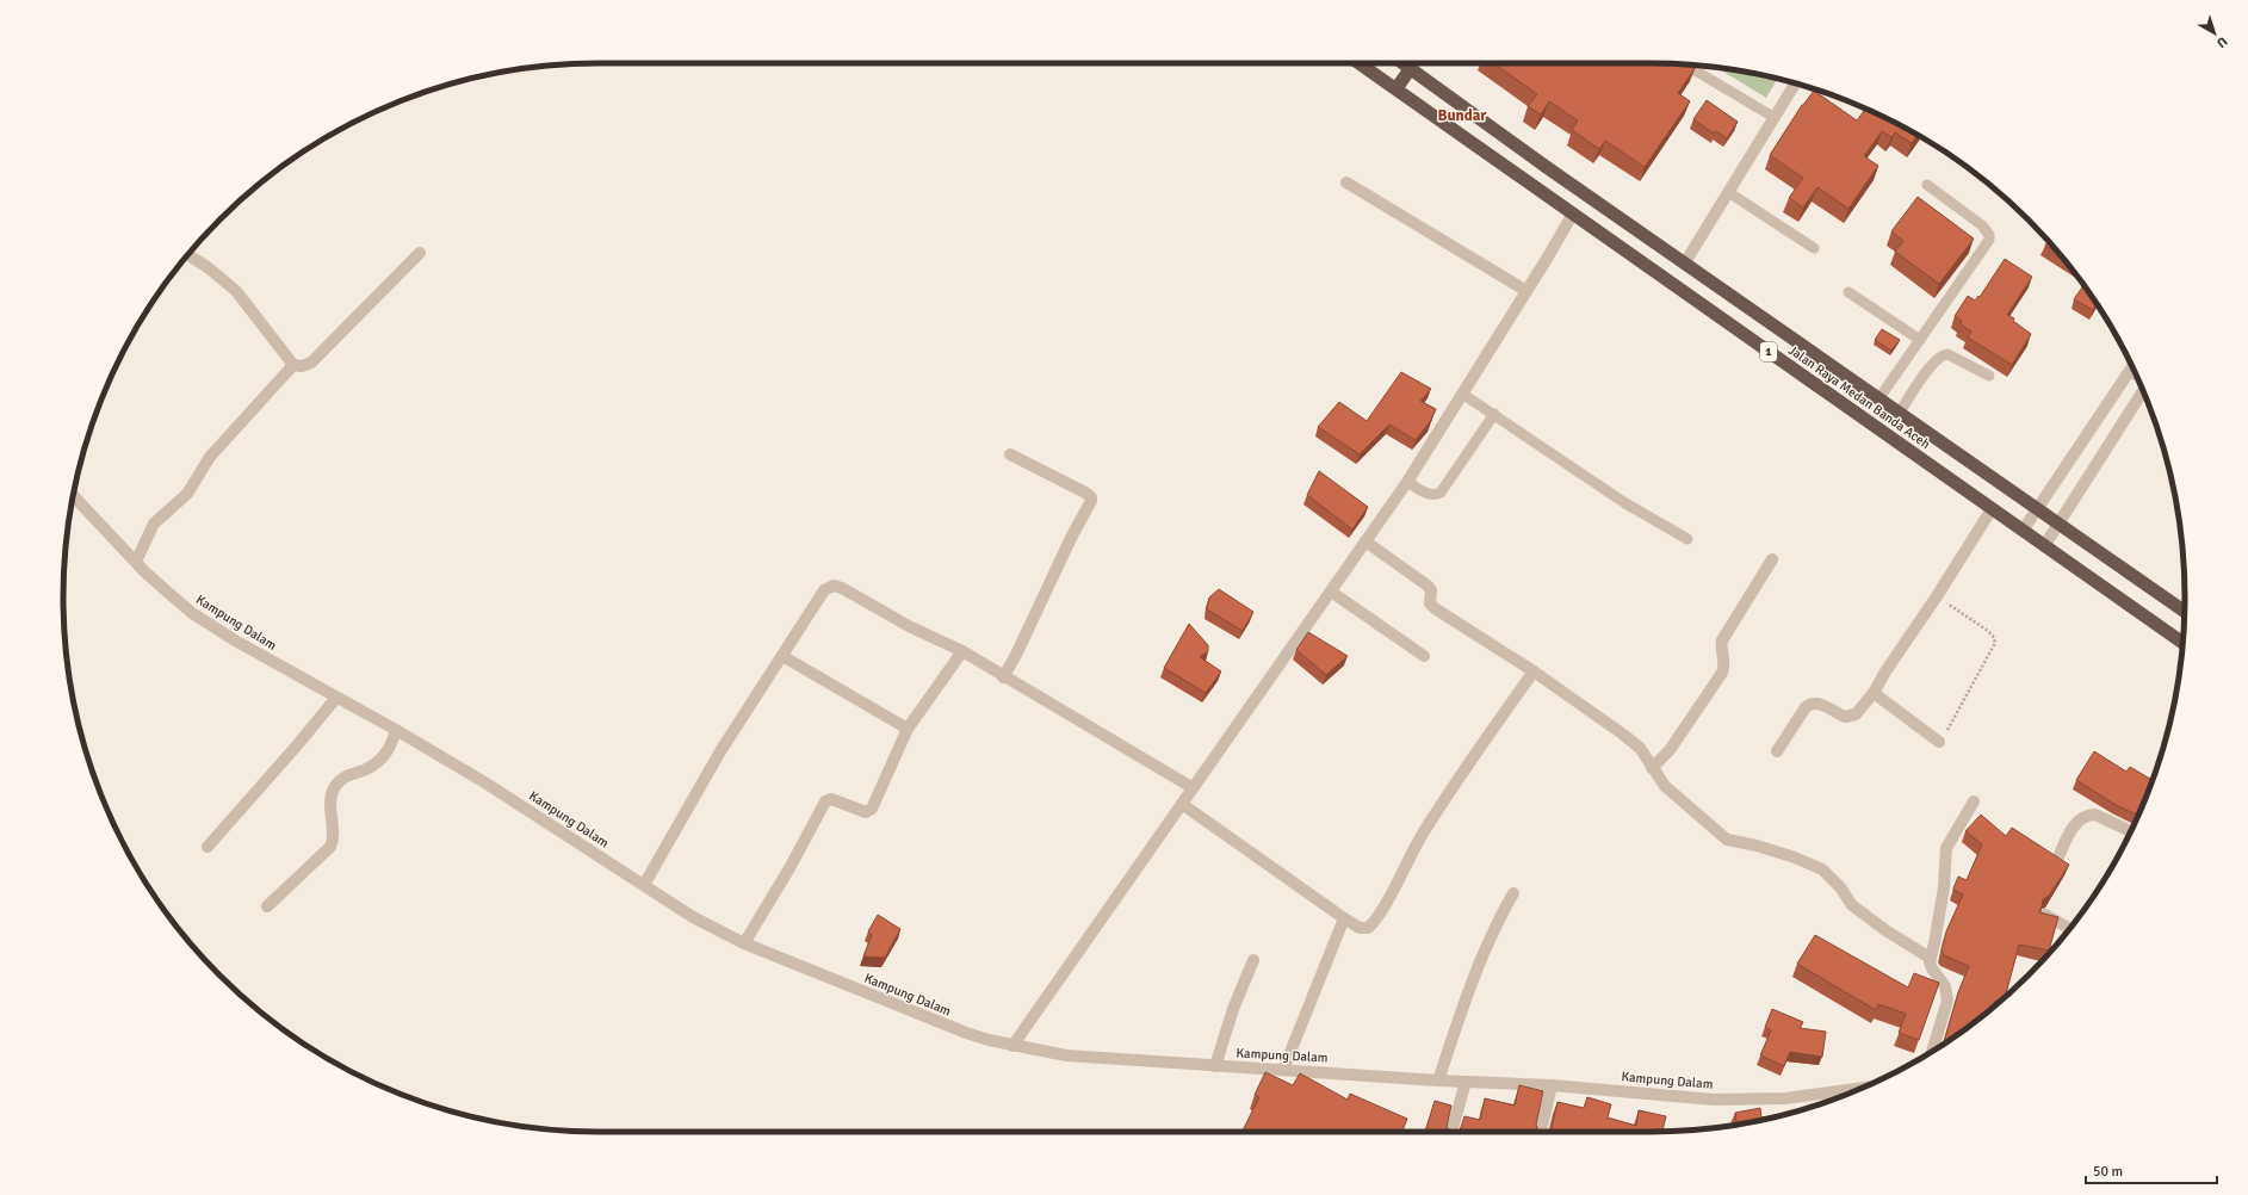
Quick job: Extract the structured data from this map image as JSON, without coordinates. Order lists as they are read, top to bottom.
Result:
{
  "streets": {
    "highway": ["1", "Jalan Raya Medan Banda Aceh"],
    "street": ["Kampung Dalam"]
  },
  "districts": ["Bundar"],
  "scale_bar": "50 m",
  "north": "bottom right"
}
